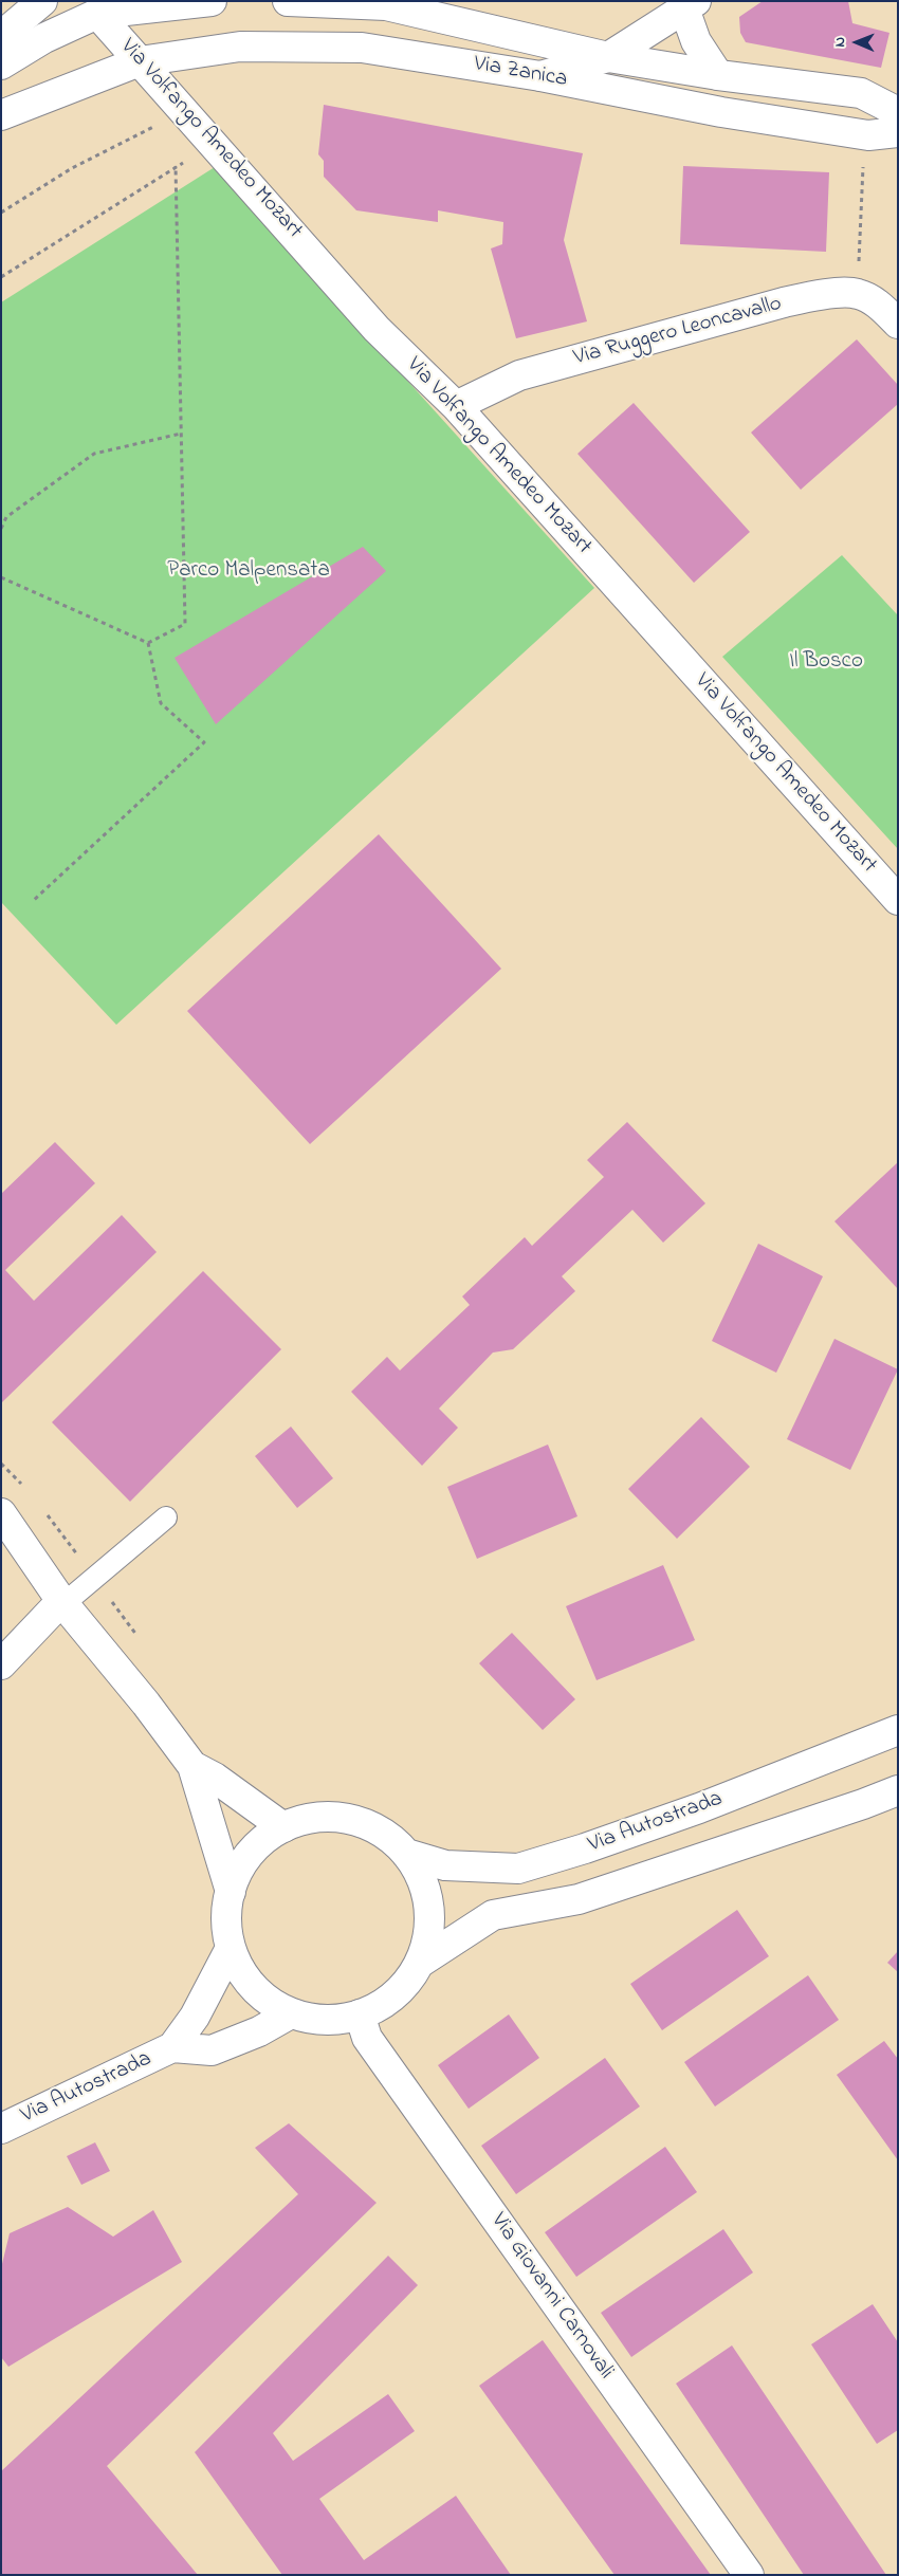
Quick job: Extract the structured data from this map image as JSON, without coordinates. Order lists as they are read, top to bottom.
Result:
{
  "streets": {
    "main road": [
      "Via Zanica",
      "Via Volfango Amedeo Mozart",
      "Via Ruggero Leoncavallo",
      "Via Autostrada",
      "Via Giovanni Carnovali"
    ]
  },
  "crossings": [
    ["Via Zanica", "Via Volfango Amedeo Mozart"],
    ["Via Volfango Amedeo Mozart", "Via Ruggero Leoncavallo"],
    ["Via Autostrada", "Via Giovanni Carnovali"]
  ],
  "parks": ["Parco Malpensata", "Il Bosco"],
  "north": "left"
}
